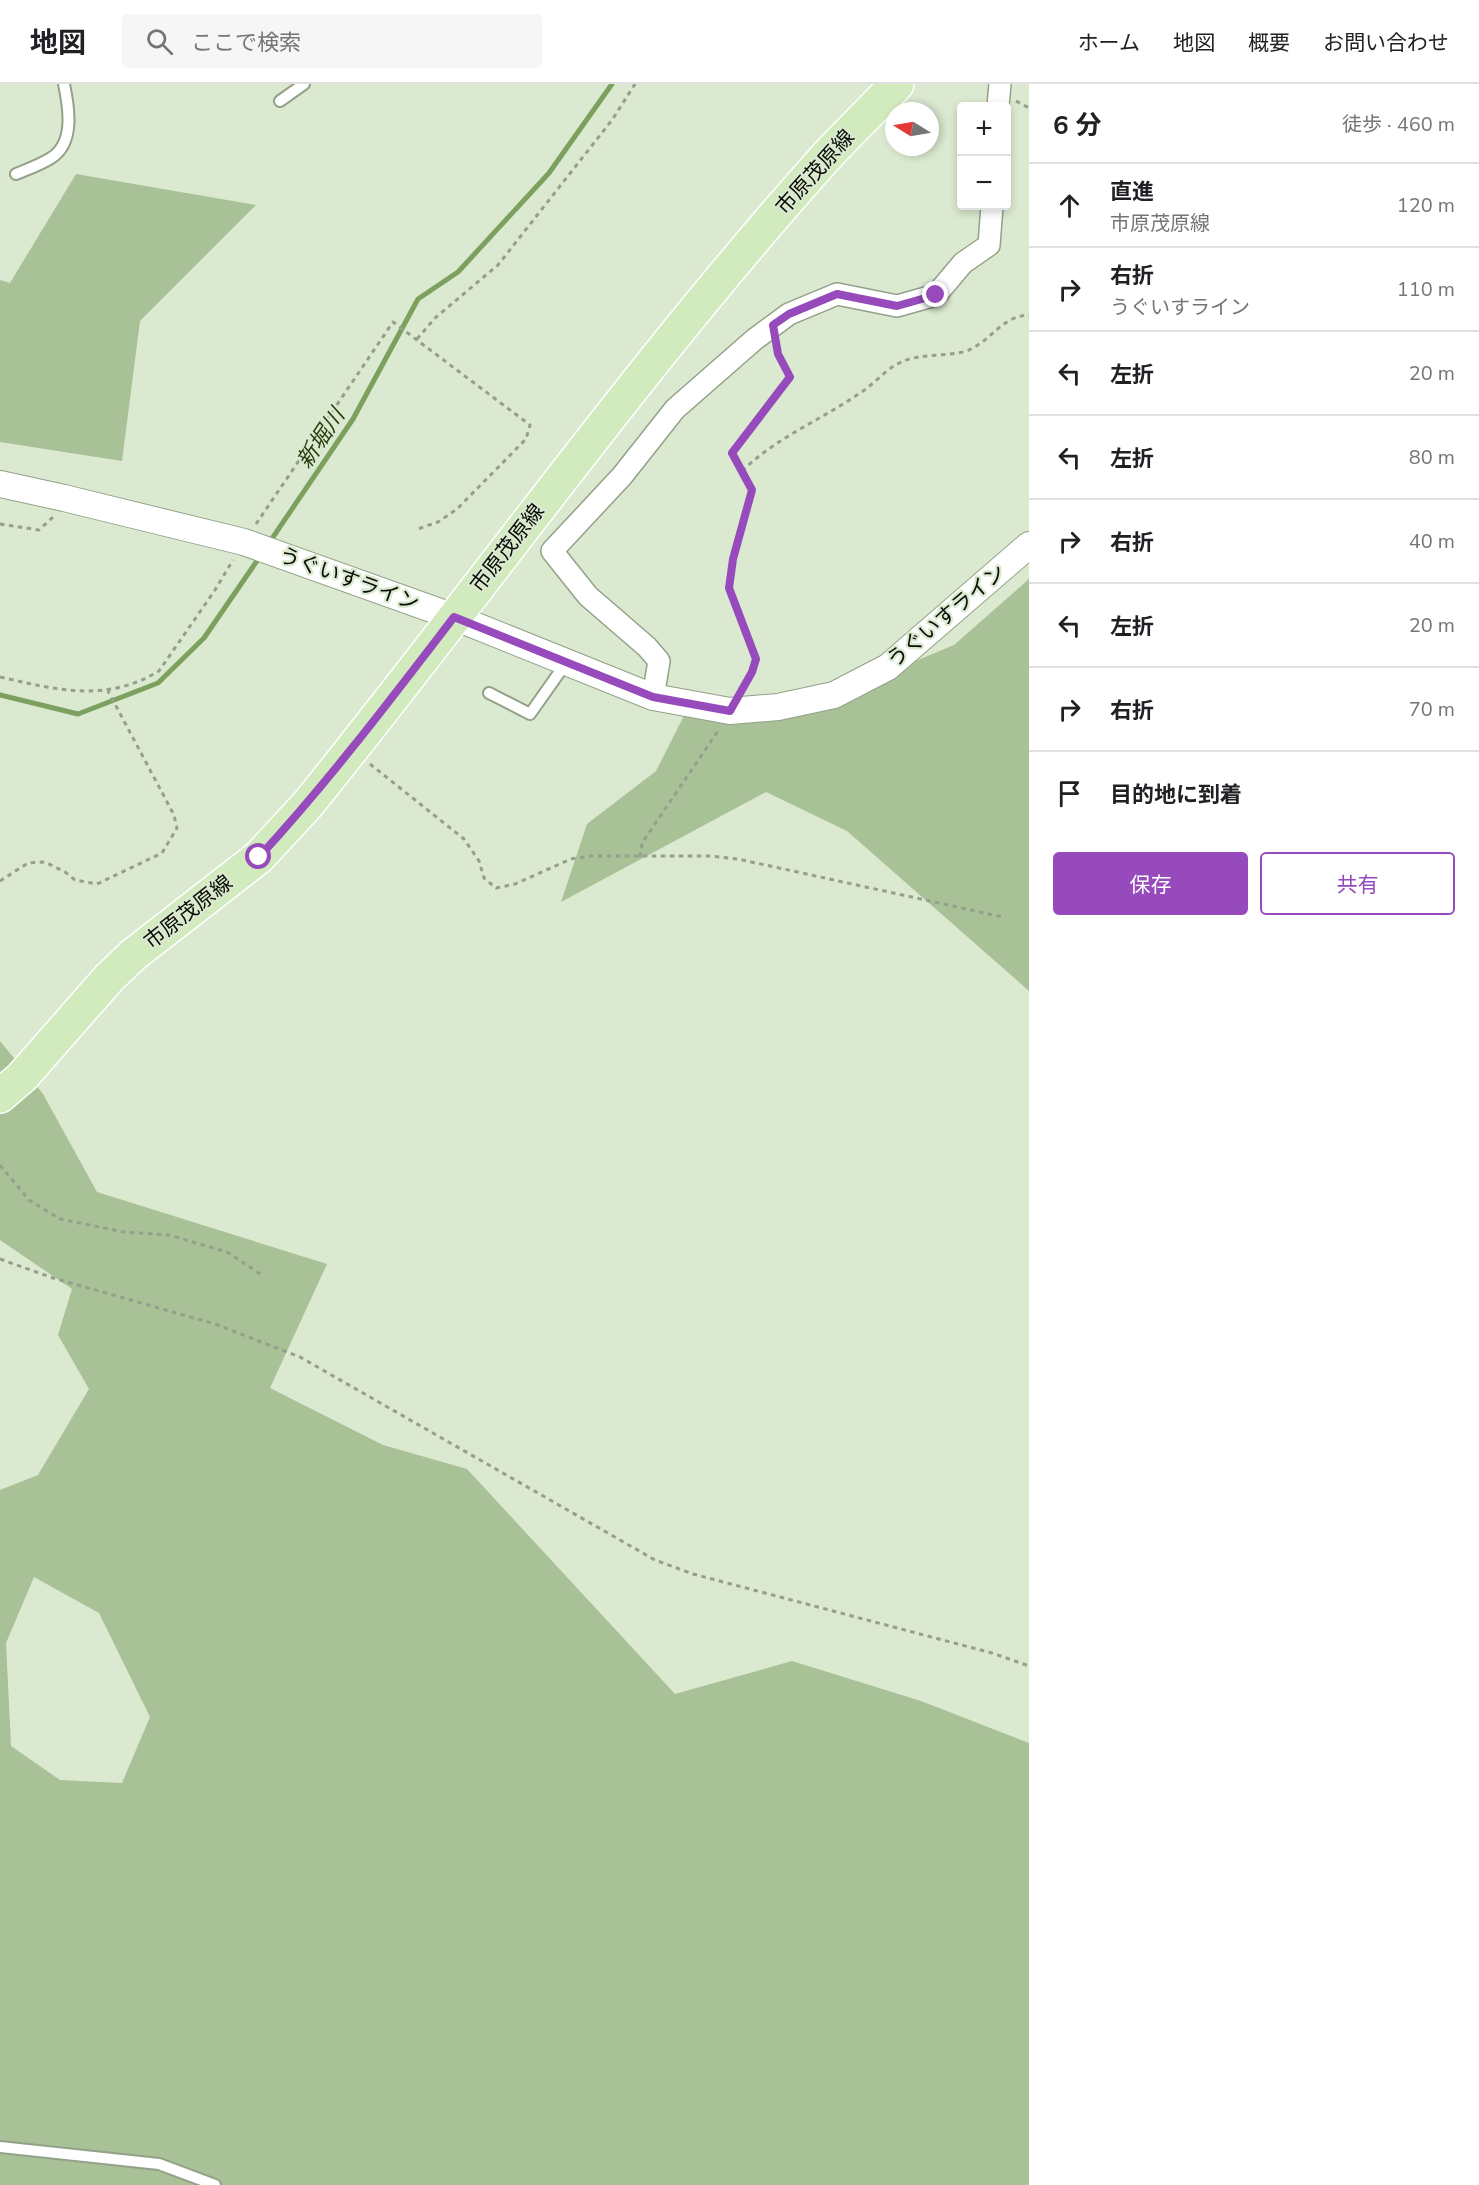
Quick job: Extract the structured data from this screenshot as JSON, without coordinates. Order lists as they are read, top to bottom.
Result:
{
  "streets": {
    "main road": ["市原茂原線"],
    "street": ["うぐいすライン"]
  },
  "crossings": [
    ["市原茂原線", "うぐいすライン"]
  ],
  "water": ["新堀川"],
  "north": "left",
  "page": {
    "header": "地図",
    "search": "ここで検索",
    "nav": [
      "ホーム",
      "地図",
      "概要",
      "お問い合わせ"
    ],
    "heading": ["6 分", "徒歩 · 460 m"],
    "map_buttons": ["+", "−"],
    "list": [
      ["直進", "市原茂原線", "120 m"],
      ["右折", "うぐいすライン", "110 m"],
      ["左折", "20 m"],
      ["左折", "80 m"],
      ["右折", "40 m"],
      ["左折", "20 m"],
      ["右折", "70 m"],
      "目的地に到着"
    ],
    "buttons": ["保存", "共有"]
  }
}
